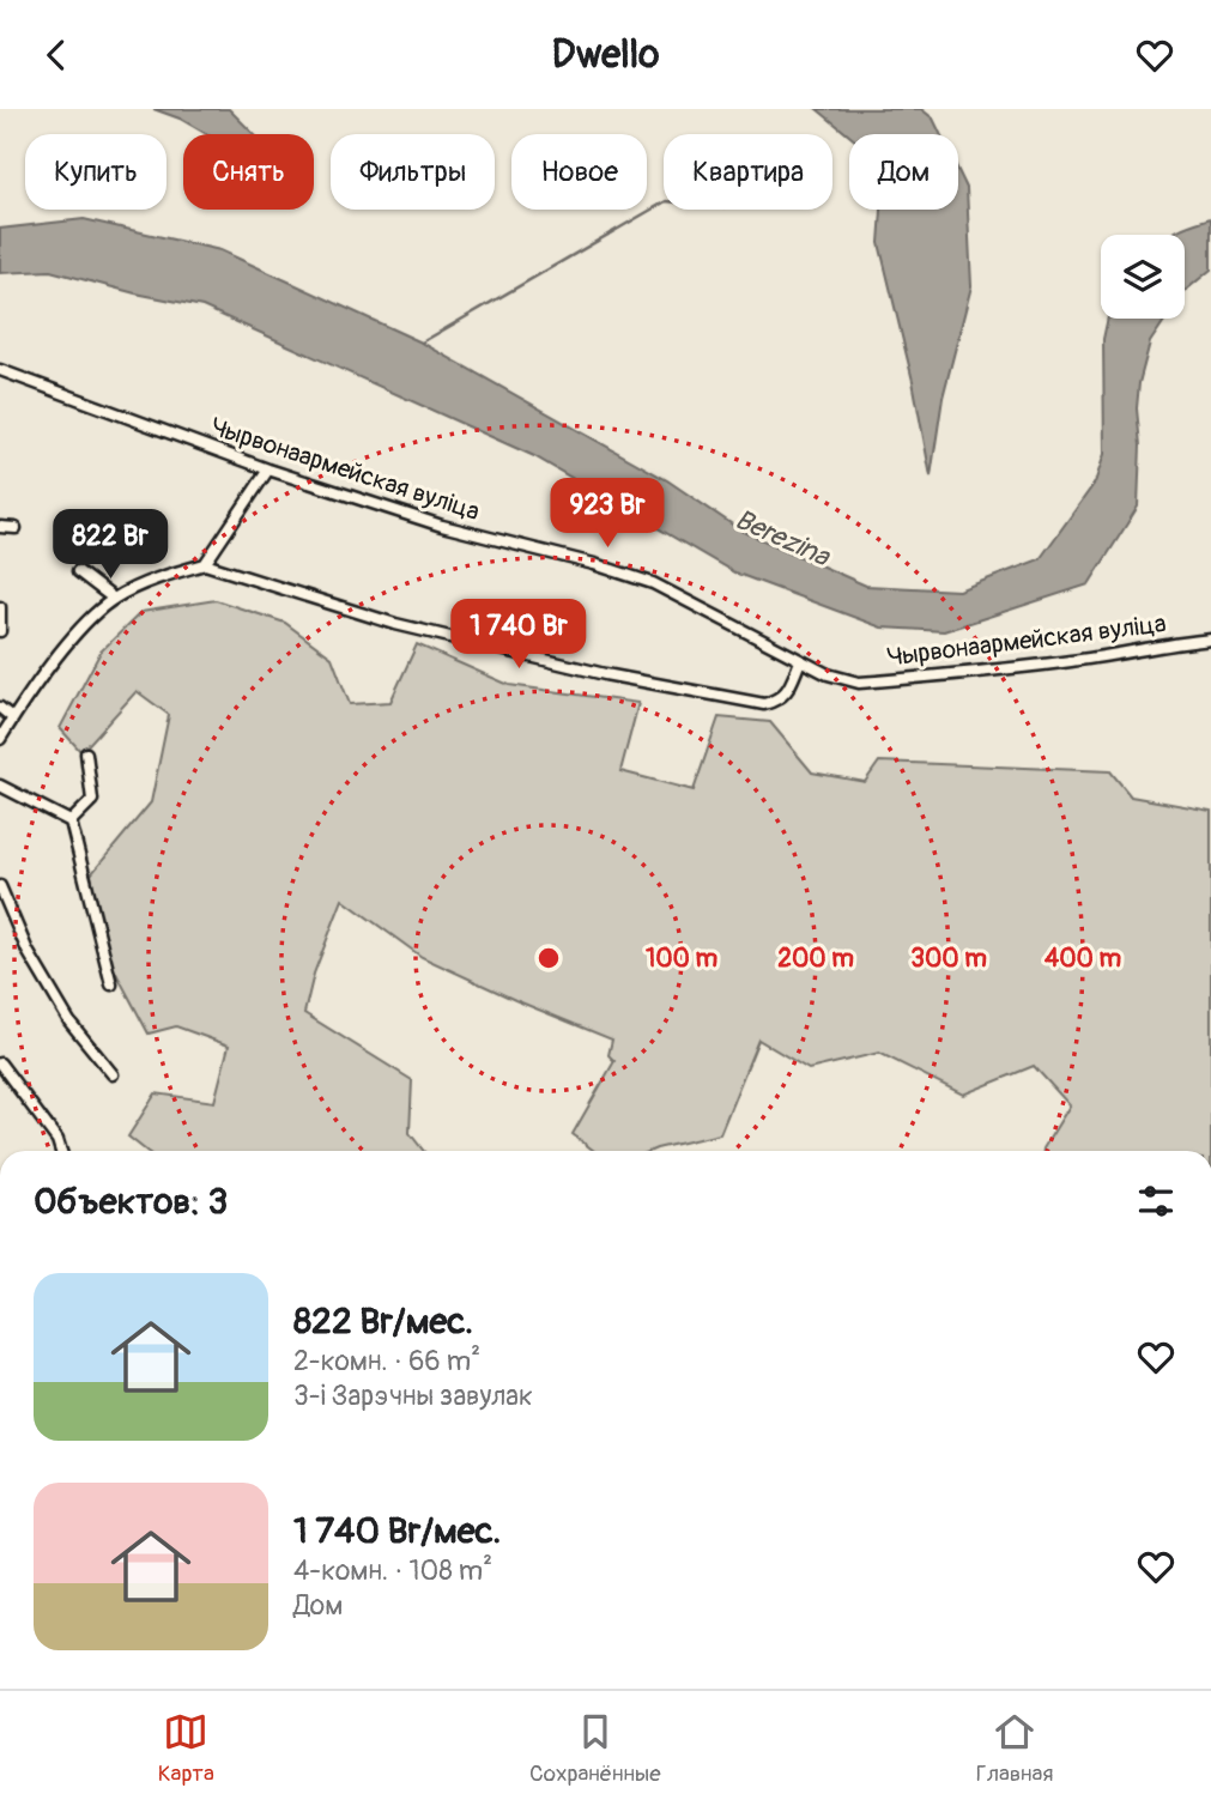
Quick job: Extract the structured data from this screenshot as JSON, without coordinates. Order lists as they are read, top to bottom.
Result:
{
  "streets": {
    "street": ["Чырвонаармейская вуліца"]
  },
  "water": ["Berezina"],
  "page": {
    "header": "Dwello",
    "chip": [
      "Купить",
      "Снять",
      "Фильтры",
      "Новое",
      "Квартира",
      "Дом"
    ],
    "price": ["923 Br", "822 Br", "1 740 Br"],
    "heading": "Объектов: 3",
    "list": [
      {
        "name": "822 Br/мес.",
        "note": "2-комн. · 66 m² · 3-і Зарэчны завулак"
      },
      {
        "name": "1 740 Br/мес.",
        "note": "4-комн. · 108 m² · Дом"
      }
    ],
    "tabs": ["Карта", "Сохранённые", "Главная"]
  },
  "rings": [
    "100 m",
    "200 m",
    "300 m",
    "400 m"
  ]
}
